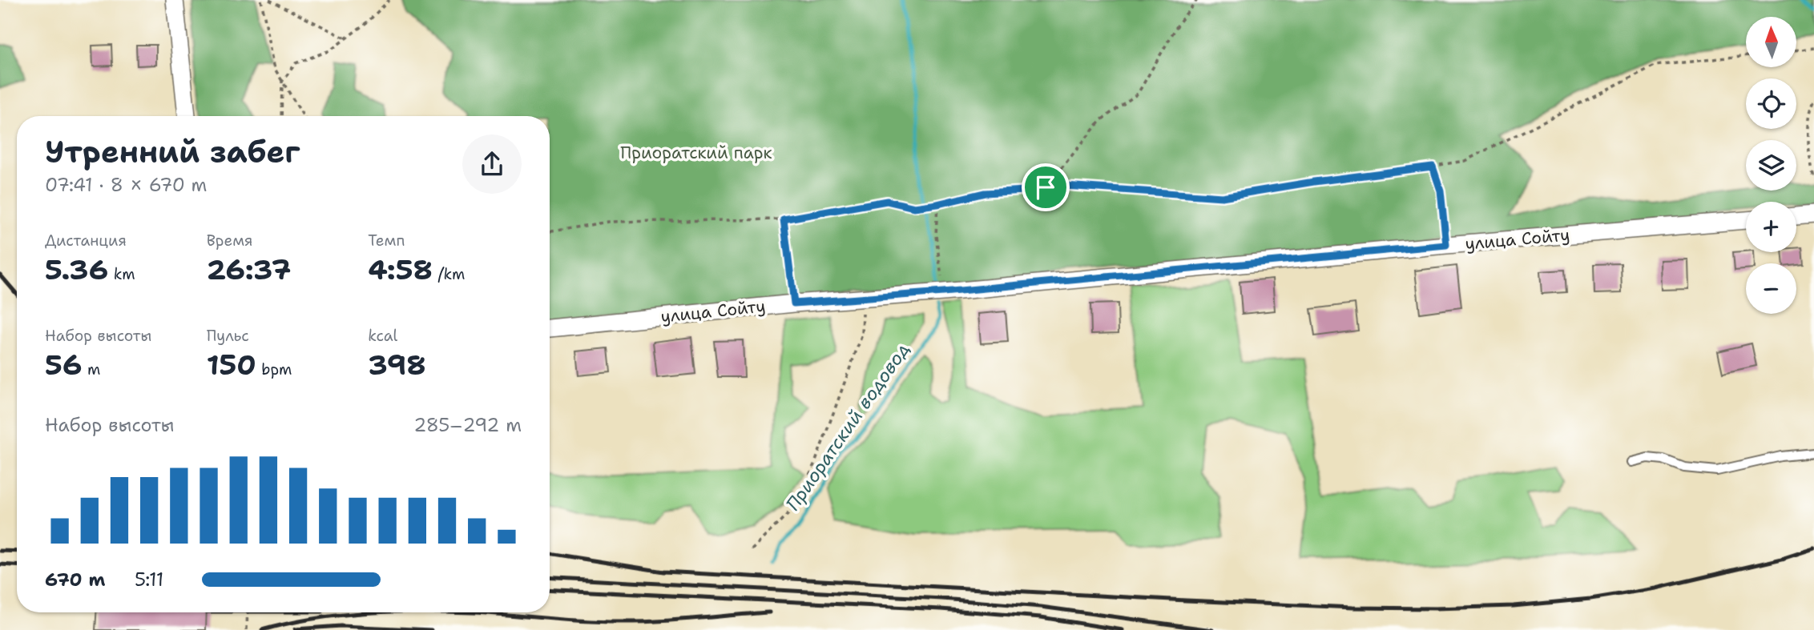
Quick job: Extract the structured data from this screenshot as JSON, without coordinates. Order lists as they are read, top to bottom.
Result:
{
  "streets": {
    "street": ["улица Сойту"]
  },
  "water": ["Приоратский водовод"],
  "parks": ["Приоратский парк"],
  "north": "top",
  "page": {
    "map_buttons": ["+", "−"],
    "heading": ["Утренний забег", "07:41 · 8 × 670 m"],
    "stats": [
      ["Дистанция", "5.36 km"],
      ["Время", "26:37"],
      ["Темп", "4:58 /km"],
      ["Набор высоты", "56 m"],
      ["Пульс", "150 bpm"],
      ["kcal", "398"]
    ],
    "chart": ["Набор высоты", "285–292 m"],
    "list": [
      {
        "name": "670 m",
        "note": "5:11"
      }
    ]
  }
}
